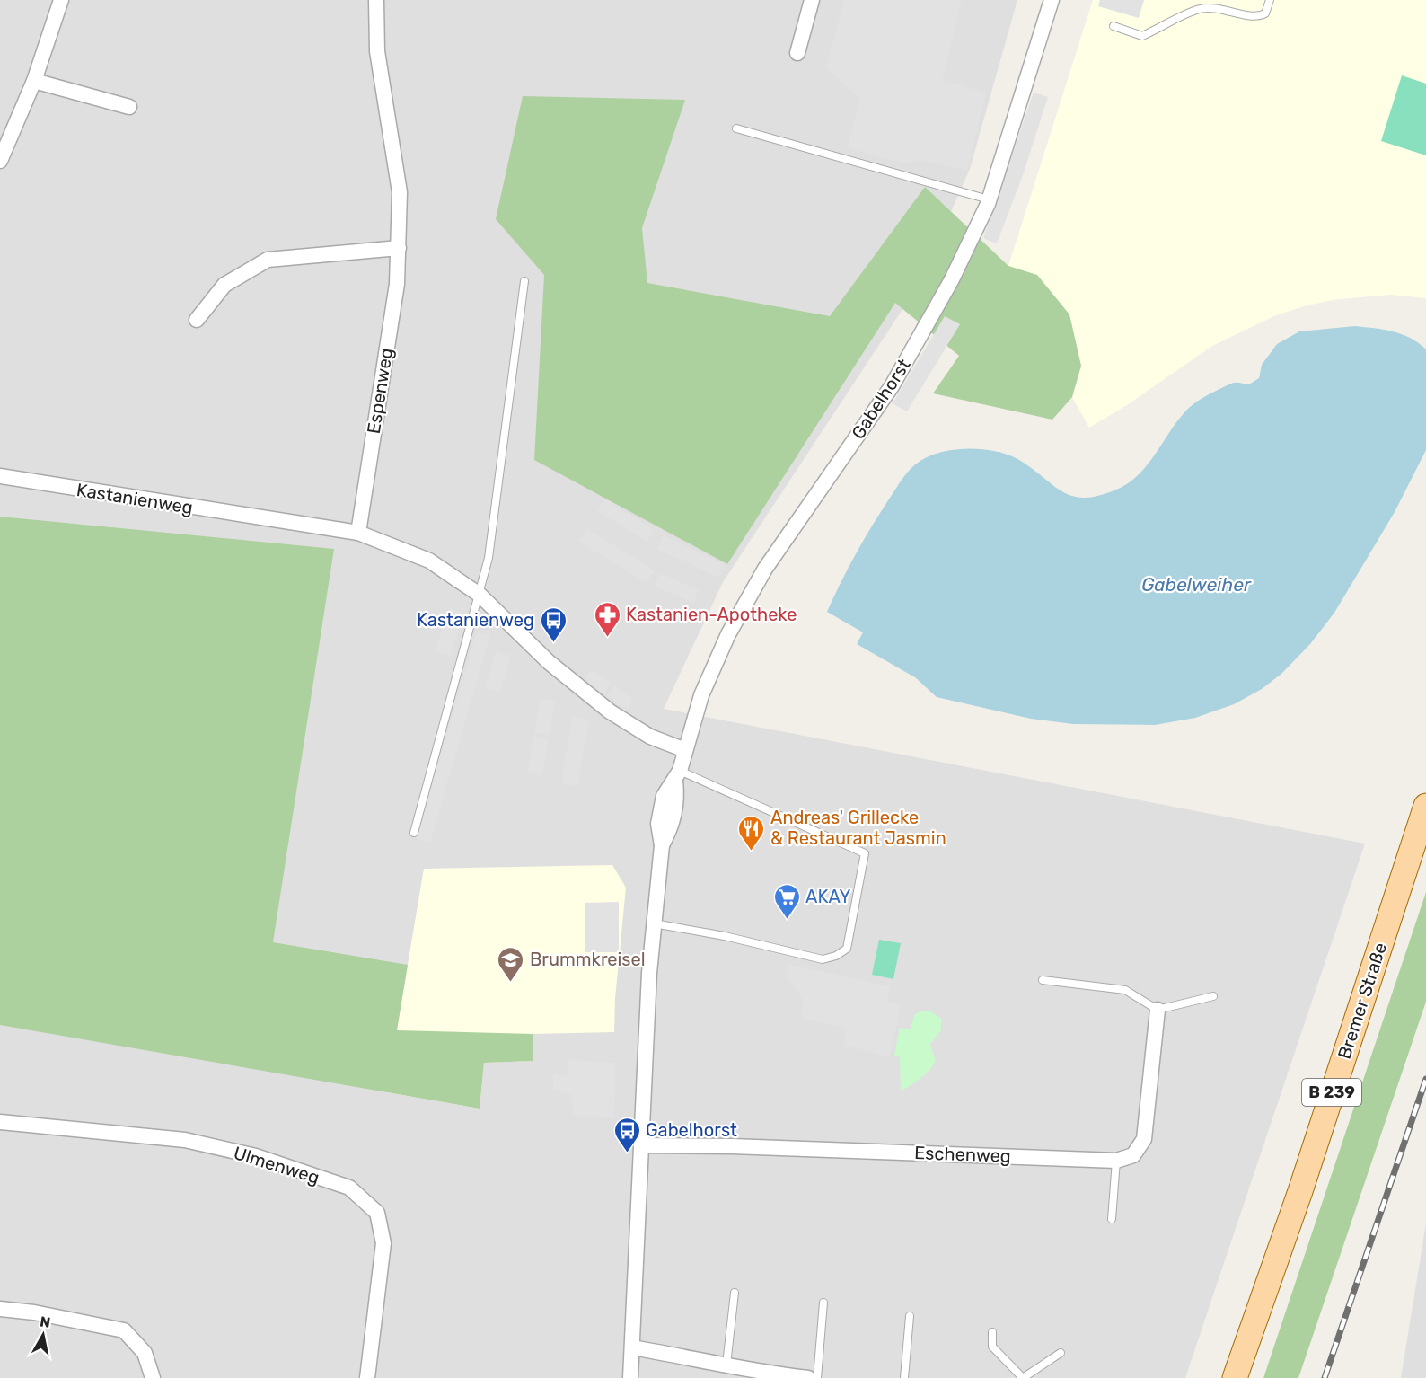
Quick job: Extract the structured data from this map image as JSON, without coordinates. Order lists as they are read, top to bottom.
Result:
{
  "streets": {
    "main road": ["Bremer Straße", "B 239"],
    "street": [
      "Espenweg",
      "Gabelhorst",
      "Kastanienweg",
      "Eschenweg",
      "Ulmenweg"
    ]
  },
  "crossings": [
    ["Espenweg", "Kastanienweg"],
    ["Gabelhorst", "Kastanienweg"],
    ["Gabelhorst", "Eschenweg"]
  ],
  "water": ["Gabelweiher"],
  "places": {
    "pharmacy": ["Kastanien-Apotheke"],
    "bus stop": ["Kastanienweg", "Gabelhorst"],
    "restaurant": ["Andreas' Grillecke & Restaurant Jasmin"],
    "supermarket": ["AKAY"],
    "school or university": ["Brummkreisel"]
  },
  "north": "top"
}
